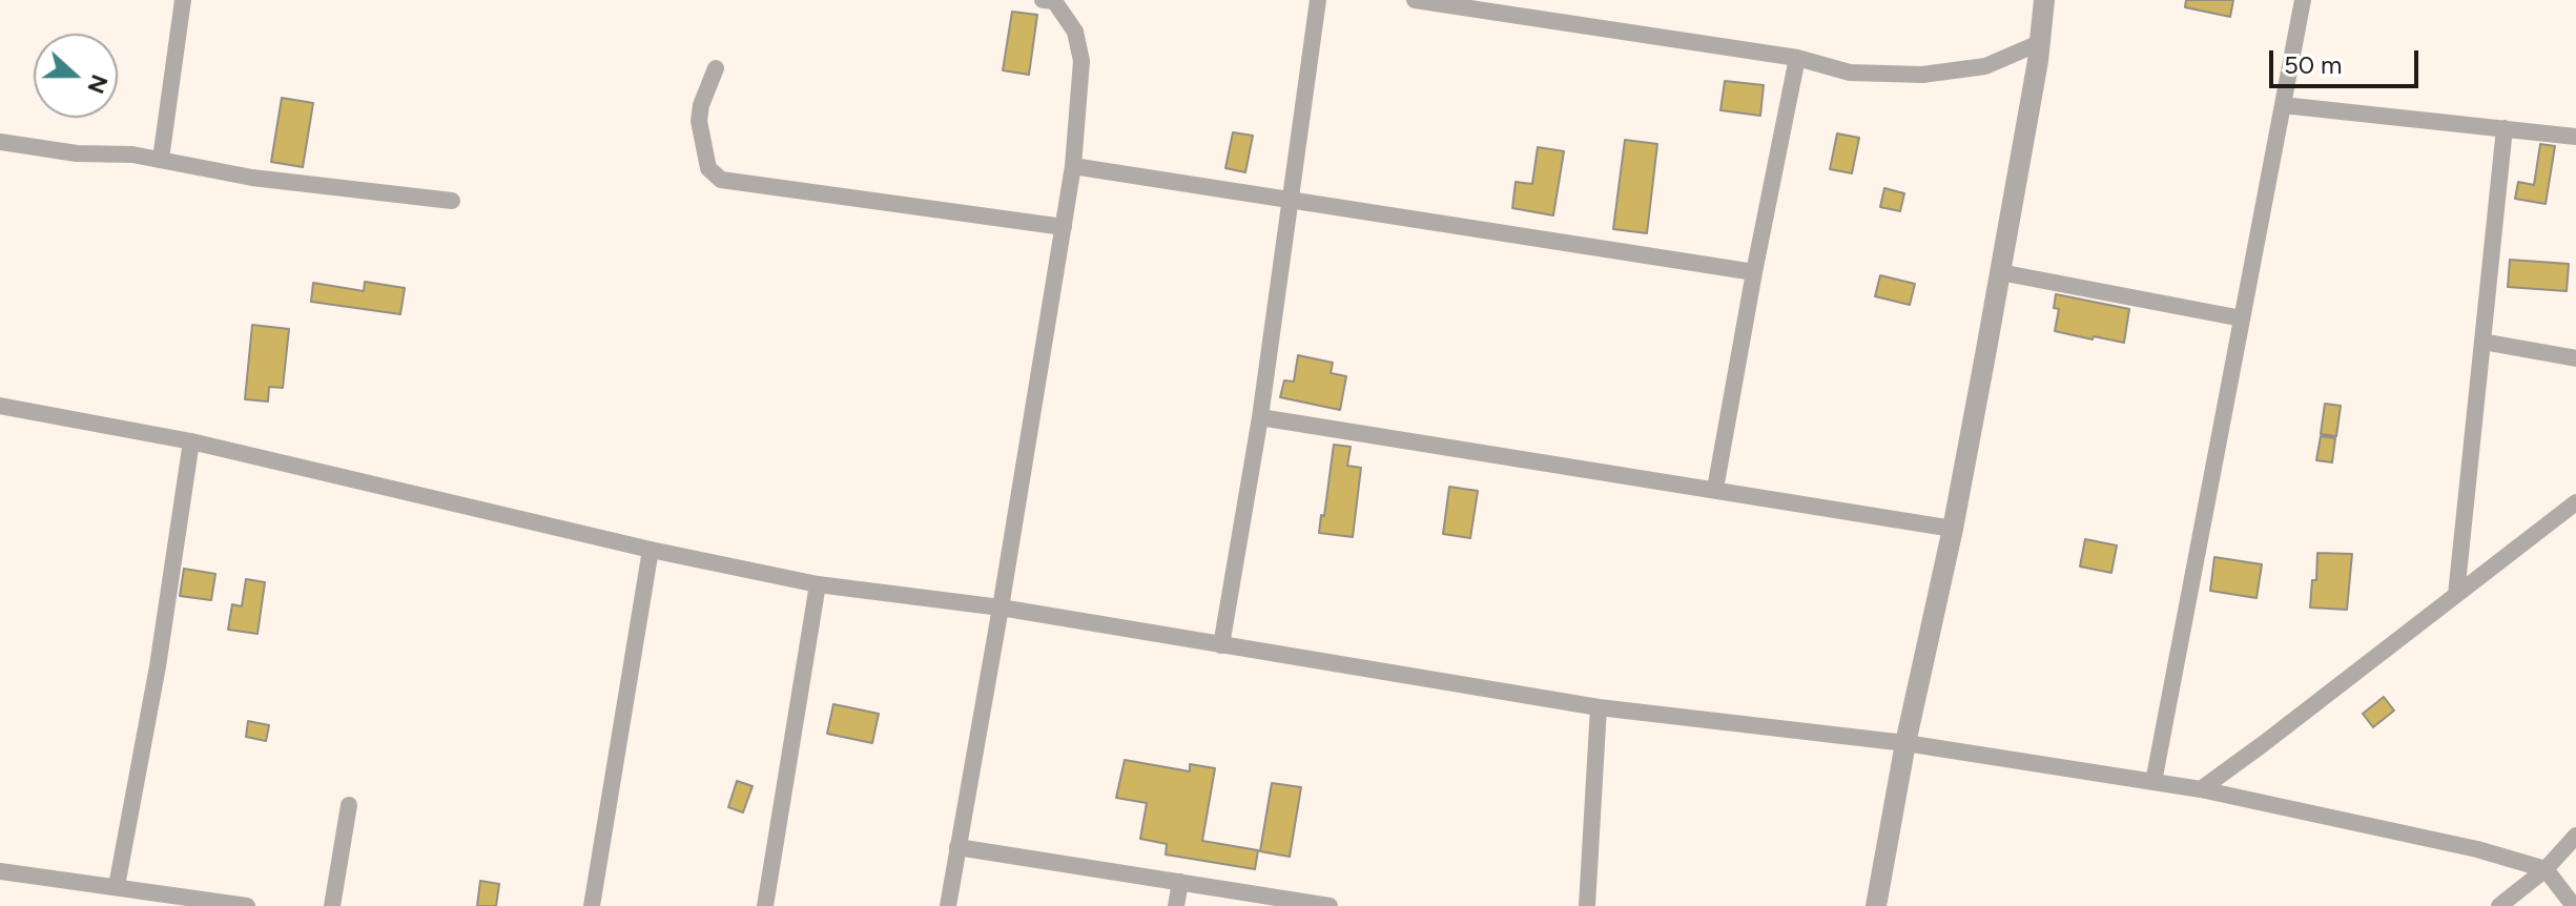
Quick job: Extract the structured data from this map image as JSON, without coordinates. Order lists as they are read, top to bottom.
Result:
{
  "scale_bar": "50 m",
  "north": "right"
}
